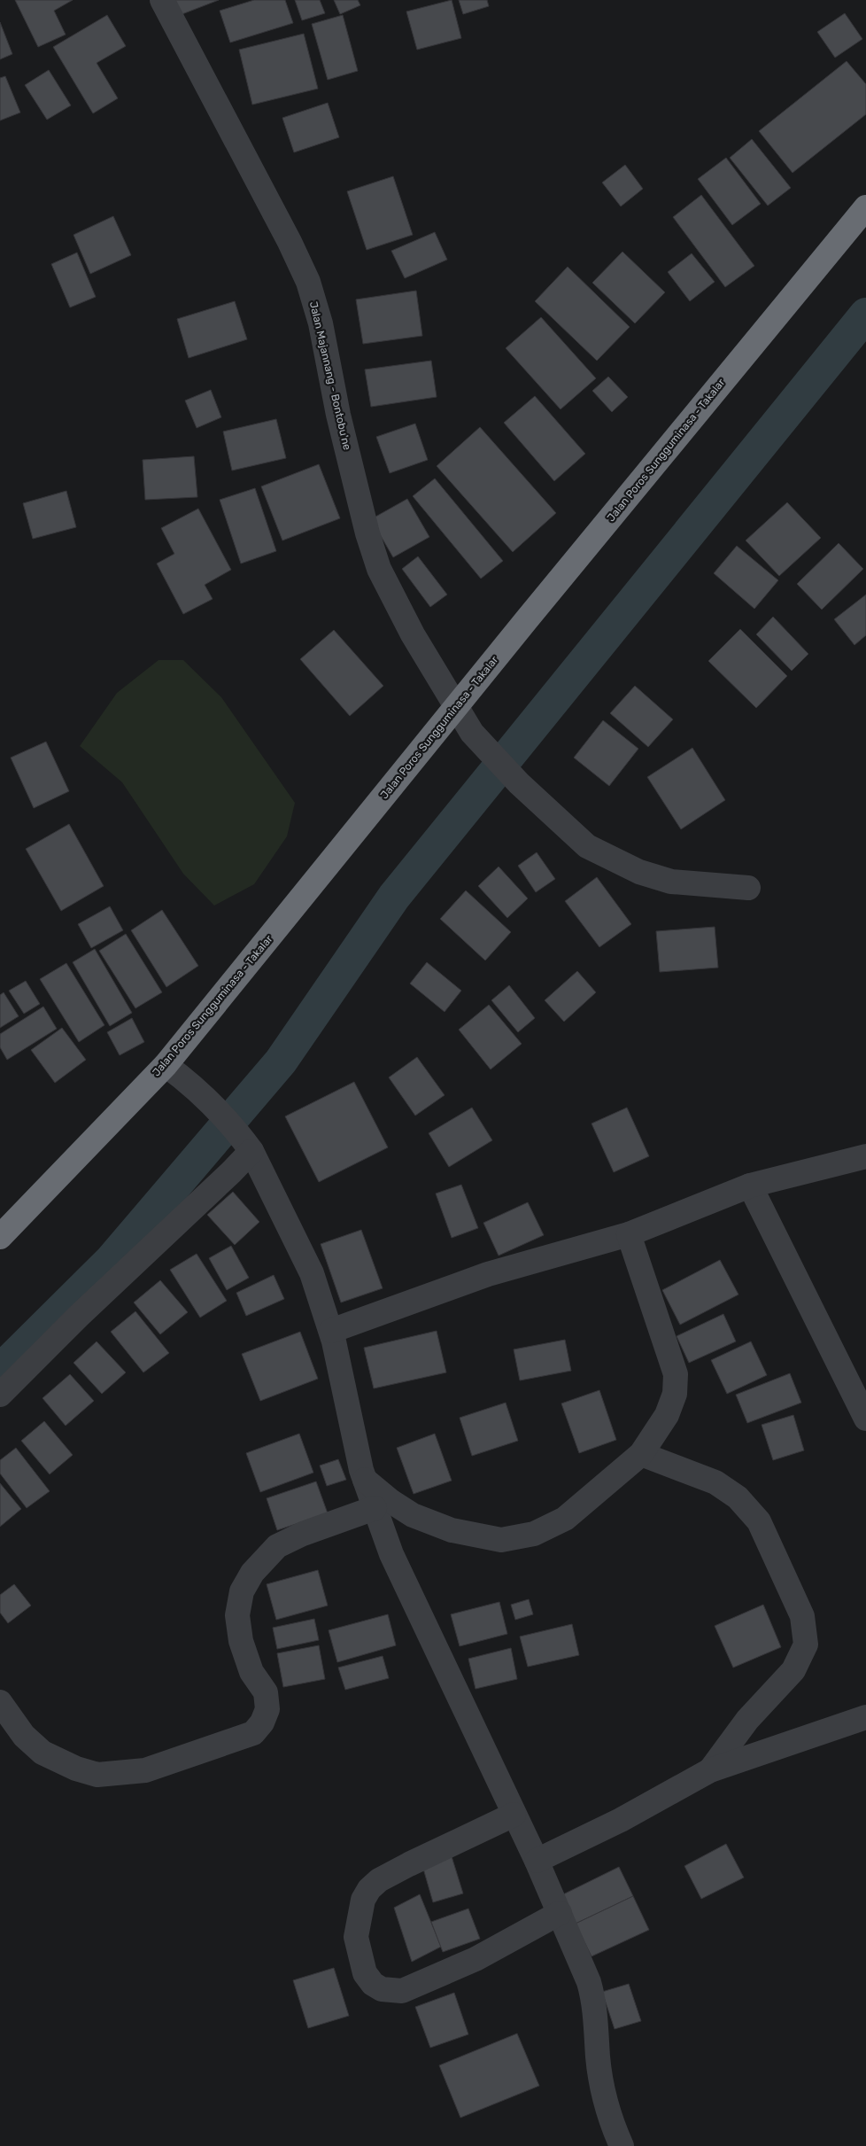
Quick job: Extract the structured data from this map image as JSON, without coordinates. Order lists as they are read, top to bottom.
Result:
{
  "streets": {
    "highway": ["Jalan Poros Sungguminasa - Takalar"],
    "street": ["Jalan Majannang - Bontobu'ne"]
  },
  "crossings": [
    ["Jalan Majannang - Bontobu'ne", "Jalan Poros Sungguminasa - Takalar"]
  ]
}
